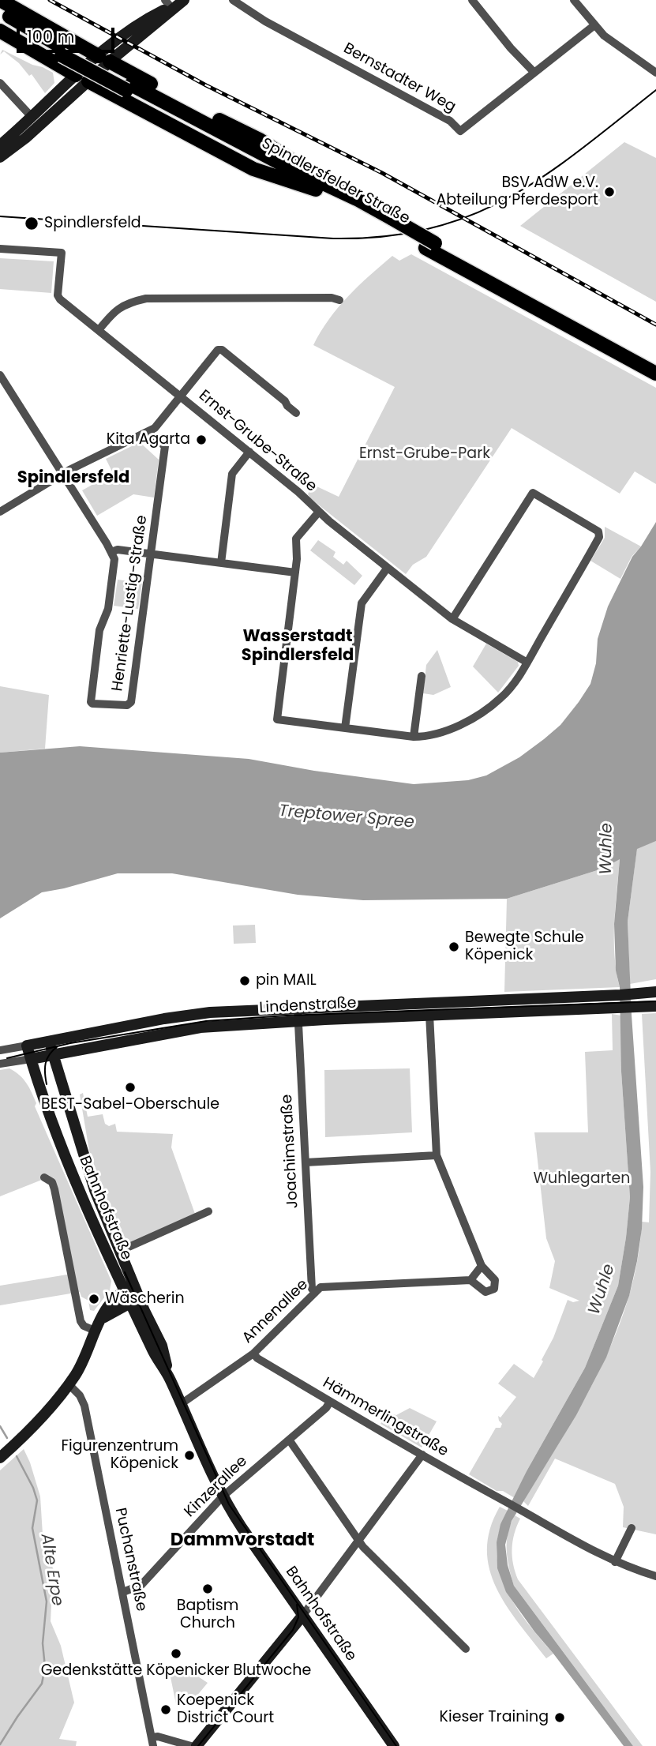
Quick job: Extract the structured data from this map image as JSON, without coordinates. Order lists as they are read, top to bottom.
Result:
{
  "streets": {
    "highway": ["Spindlersfelder Straße"],
    "main road": ["Lindenstraße", "Bahnhofstraße"],
    "street": [
      "Bernstadter Weg",
      "Ernst-Grube-Straße",
      "Henriette-Lustig-Straße",
      "Joachimstraße",
      "Annenallee",
      "Hämmerlingstraße",
      "Kinzerallee",
      "Puchanstraße"
    ]
  },
  "crossings": [
    ["Lindenstraße", "Joachimstraße"],
    ["Lindenstraße", "Bahnhofstraße"],
    ["Joachimstraße", "Annenallee"],
    ["Bahnhofstraße", "Annenallee"],
    ["Bahnhofstraße", "Kinzerallee"],
    ["Annenallee", "Hämmerlingstraße"],
    ["Hämmerlingstraße", "Kinzerallee"],
    ["Kinzerallee", "Puchanstraße"]
  ],
  "districts": ["Spindlersfeld", "Wasserstadt Spindlersfeld", "Dammvorstadt"],
  "water": ["Treptower Spree", "Wuhle", "Alte Erpe"],
  "parks": ["Ernst-Grube-Park", "Wuhlegarten"],
  "places": [
    "BSV AdW e.V. Abteilung Pferdesport",
    "Spindlersfeld",
    "Kita Agarta",
    "Bewegte Schule Köpenick",
    "pin MAIL",
    "BEST-Sabel-Oberschule",
    "Wäscherin",
    "Figurenzentrum Köpenick",
    "Baptism Church",
    "Gedenkstätte Köpenicker Blutwoche",
    "Koepenick District Court",
    "Kieser Training"
  ],
  "scale_bar": "100 m"
}
